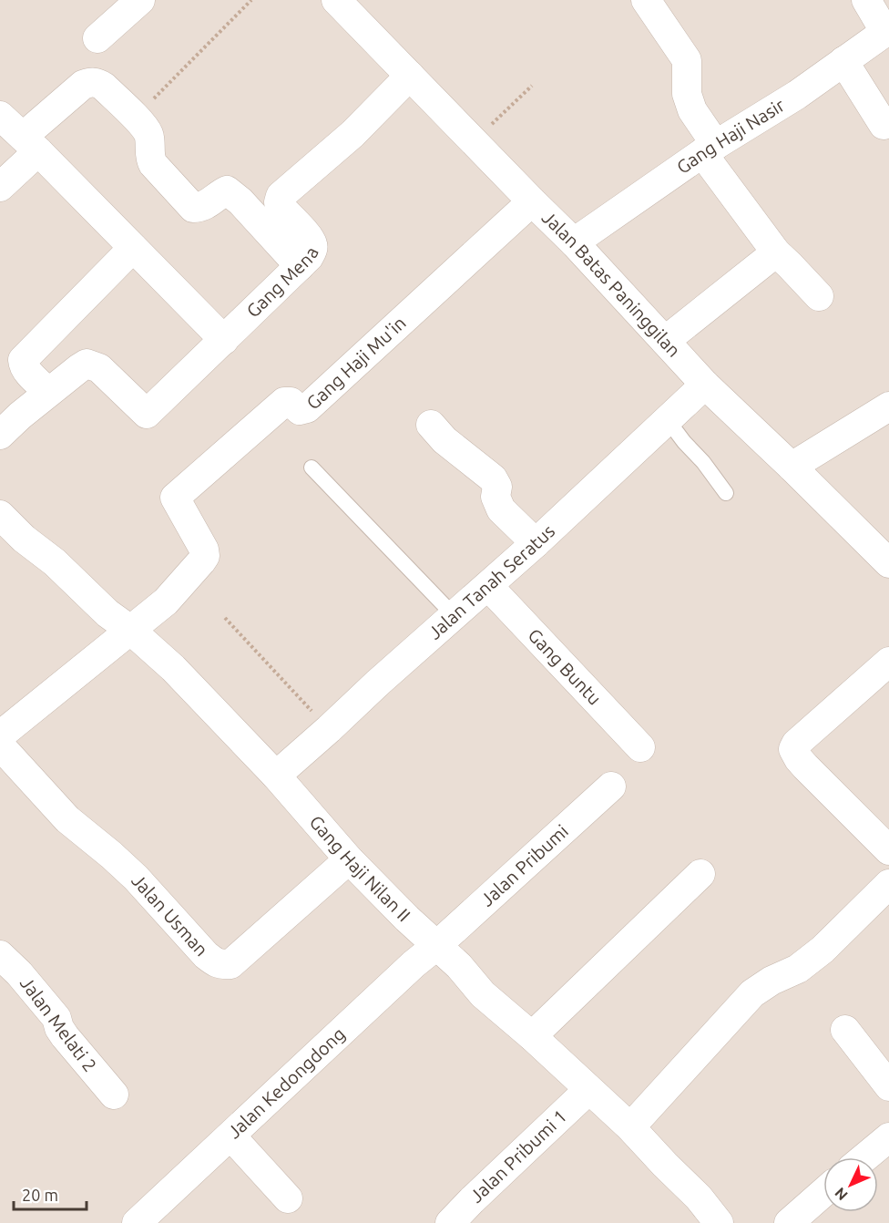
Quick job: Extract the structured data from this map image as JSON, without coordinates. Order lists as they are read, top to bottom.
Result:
{
  "streets": {
    "street": [
      "Gang Haji Nasir",
      "Gang Mena",
      "Jalan Batas Paninggilan",
      "Gang Haji Mu'in",
      "Jalan Tanah Seratus",
      "Gang Buntu",
      "Jalan Pribumi",
      "Gang Haji Nilan II",
      "Jalan Usman",
      "Jalan Melati 2",
      "Jalan Kedongdong",
      "Jalan Pribumi 1"
    ]
  },
  "crossings": [
    ["Gang Haji Nasir", "Jalan Batas Paninggilan"],
    ["Gang Mena", "Jalan Batas Paninggilan"],
    ["Jalan Batas Paninggilan", "Gang Haji Mu'in"],
    ["Jalan Batas Paninggilan", "Jalan Tanah Seratus"],
    ["Gang Haji Mu'in", "Gang Haji Nilan II"],
    ["Jalan Tanah Seratus", "Gang Buntu"],
    ["Jalan Tanah Seratus", "Gang Haji Nilan II"],
    ["Jalan Pribumi", "Gang Haji Nilan II"],
    ["Jalan Pribumi", "Jalan Kedongdong"],
    ["Gang Haji Nilan II", "Jalan Usman"],
    ["Gang Haji Nilan II", "Jalan Kedongdong"],
    ["Gang Haji Nilan II", "Jalan Pribumi 1"]
  ],
  "scale_bar": "20 m",
  "north": "bottom left"
}
